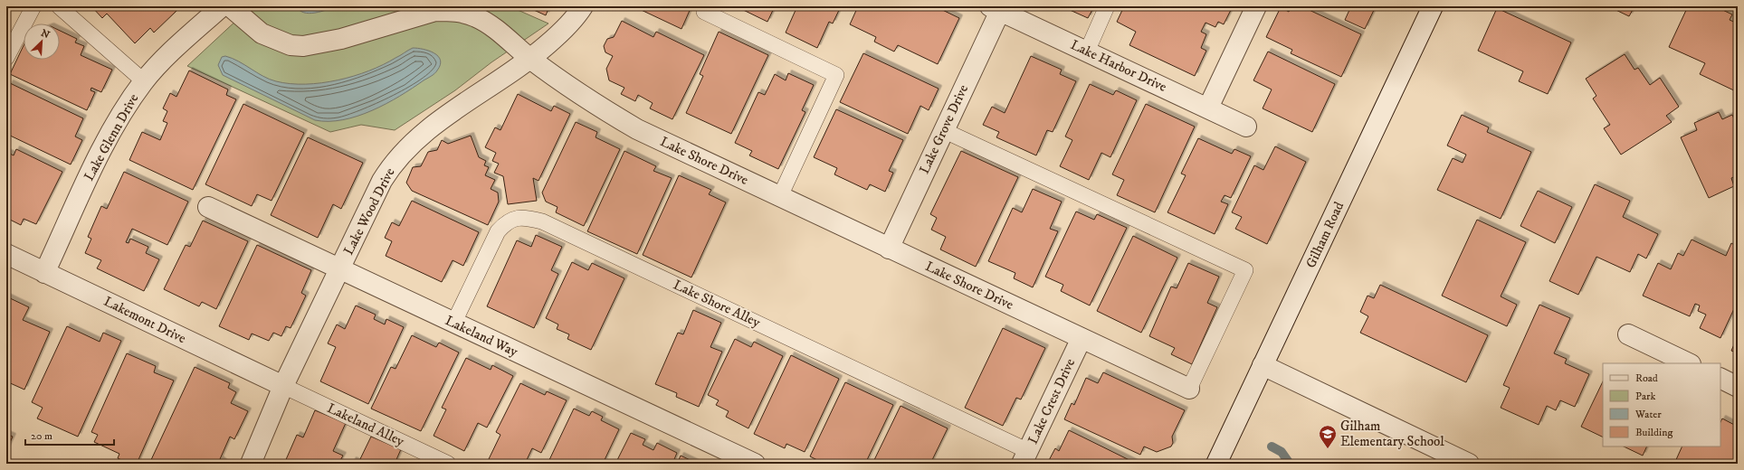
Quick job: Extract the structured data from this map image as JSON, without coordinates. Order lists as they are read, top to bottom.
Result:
{
  "streets": {
    "street": [
      "Lake Harbor Drive",
      "Lake Grove Drive",
      "Lake Glenn Drive",
      "Lake Shore Drive",
      "Lake Wood Drive",
      "Gilham Road",
      "Lakemont Drive",
      "Lakeland Way",
      "Lake Crest Drive"
    ],
    "lane": ["Lake Shore Alley", "Lakeland Alley"]
  },
  "crossings": [
    ["Lake Harbor Drive", "Lake Grove Drive"],
    ["Lake Grove Drive", "Lake Shore Drive"],
    ["Lake Glenn Drive", "Lakemont Drive"],
    ["Lake Shore Drive", "Lake Wood Drive"],
    ["Lake Shore Drive", "Lake Crest Drive"],
    ["Lake Wood Drive", "Lakemont Drive"],
    ["Lake Wood Drive", "Lakeland Way"],
    ["Lake Wood Drive", "Lakeland Alley"],
    ["Lake Shore Alley", "Lakeland Way"],
    ["Lake Shore Alley", "Lake Crest Drive"],
    ["Lakemont Drive", "Lakeland Alley"]
  ],
  "places": {
    "school or university": ["Gilham Elementary School"]
  },
  "legend": [
    "Road",
    "Park",
    "Water",
    "Building"
  ],
  "scale_bar": "20 m",
  "north": "top right"
}
